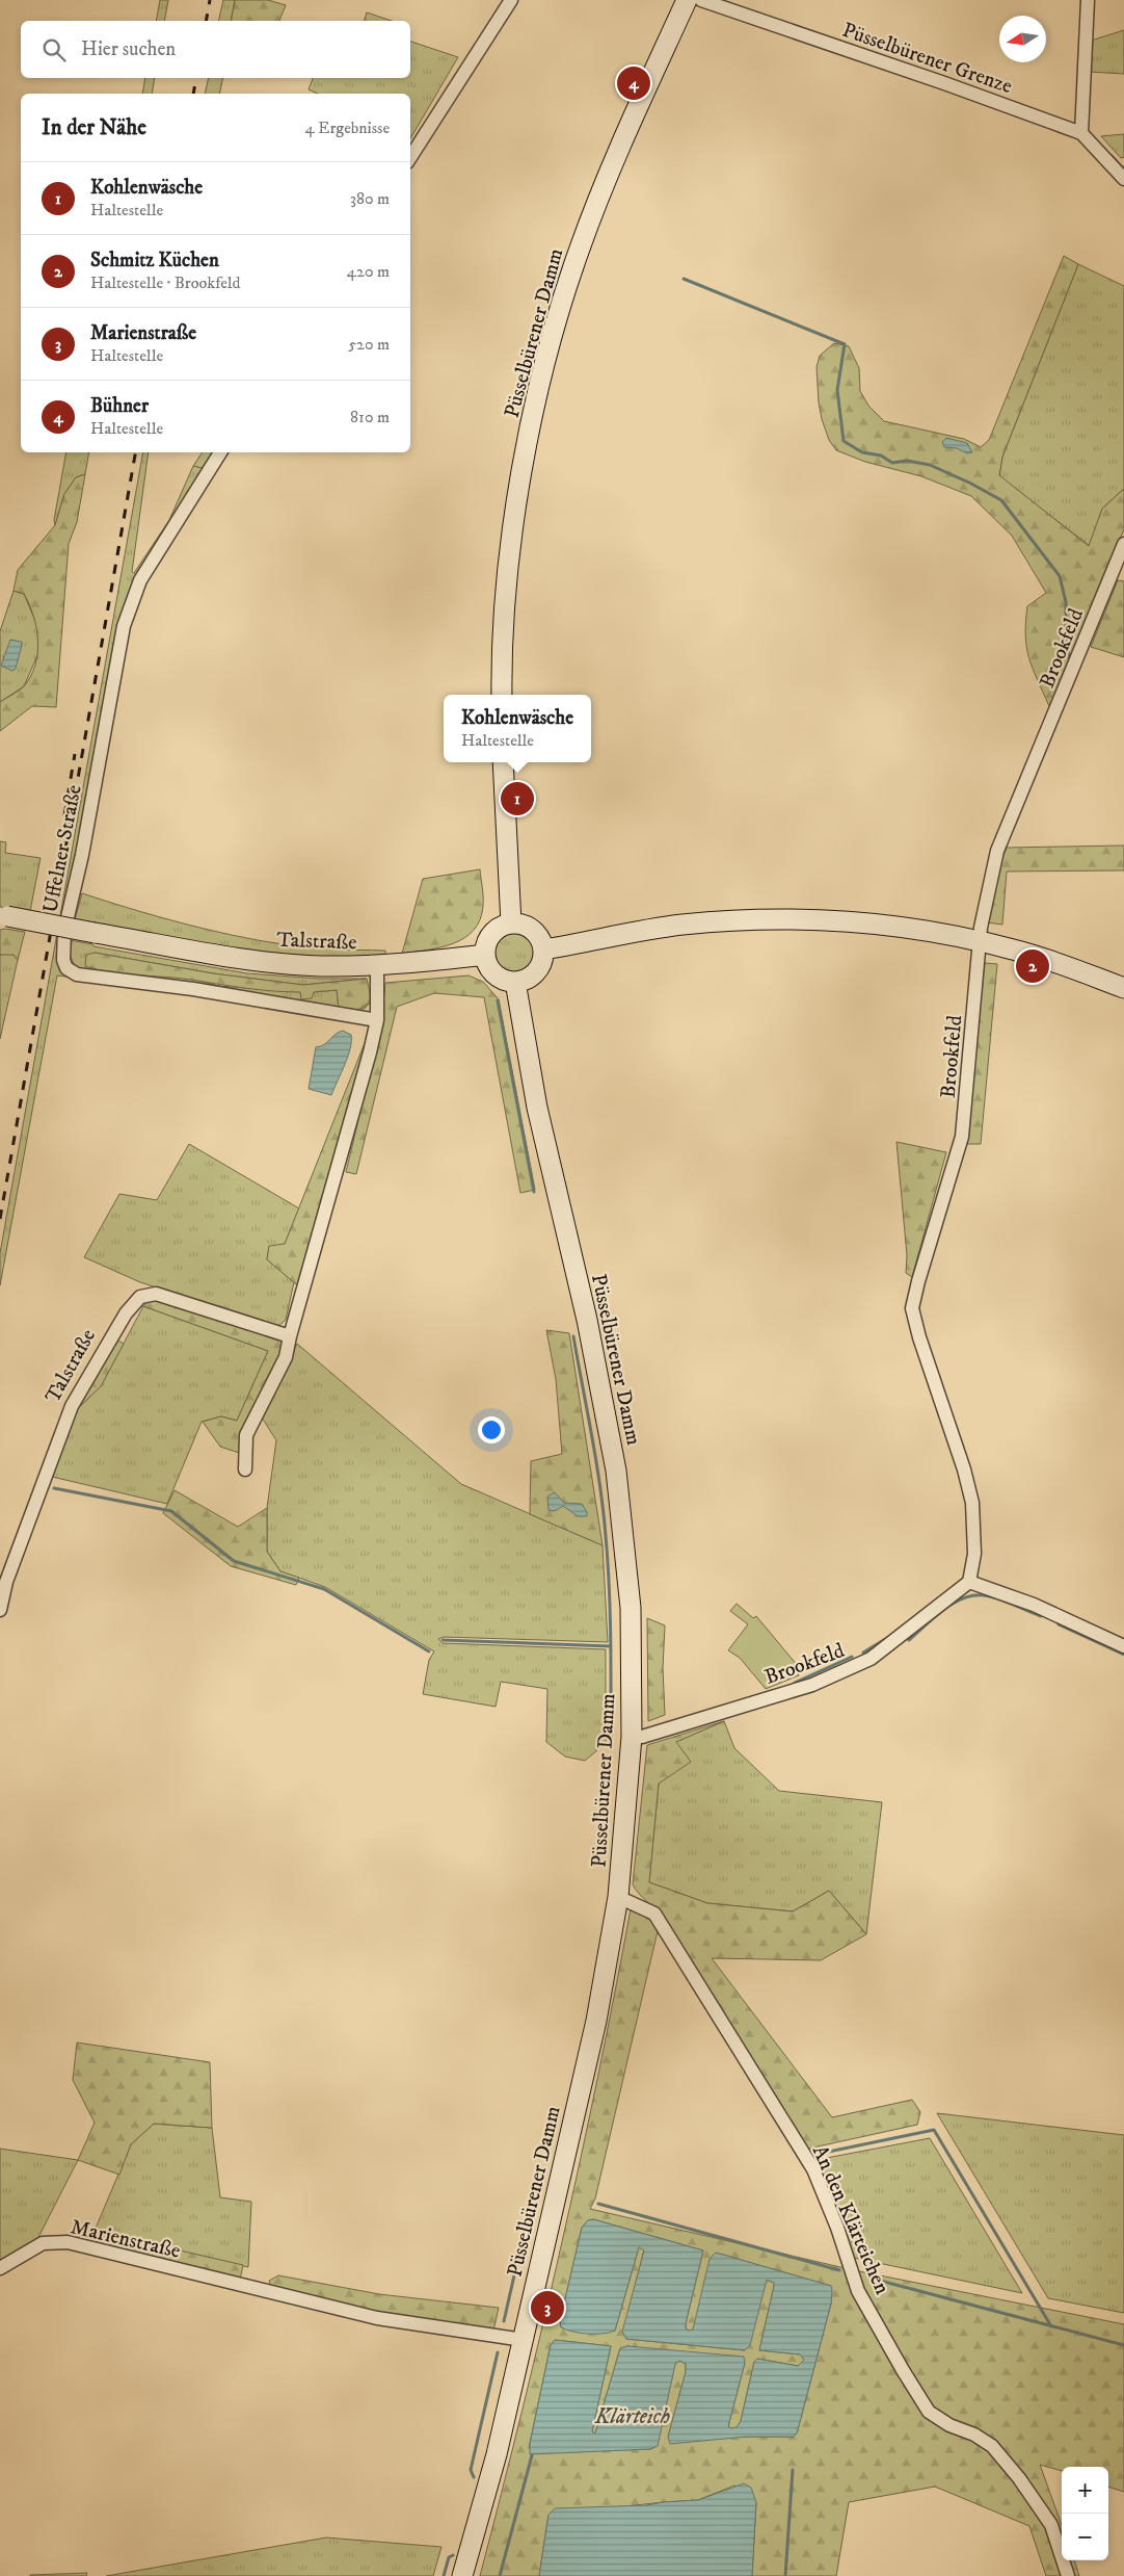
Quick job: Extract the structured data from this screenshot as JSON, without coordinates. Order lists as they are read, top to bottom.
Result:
{
  "streets": {
    "main road": ["Püsselbürener Damm", "Talstraße"],
    "street": [
      "Püsselbürener Grenze",
      "Brookfeld",
      "Uffelner Straße",
      "An den Klärteichen",
      "Marienstraße"
    ]
  },
  "crossings": [
    ["Püsselbürener Damm", "Brookfeld"],
    ["Püsselbürener Damm", "An den Klärteichen"],
    ["Püsselbürener Damm", "Marienstraße"],
    ["Uffelner Straße", "Talstraße"]
  ],
  "water": ["Klärteich"],
  "north": "left",
  "page": {
    "search": "Hier suchen",
    "pins": [
      "4",
      "1",
      "2",
      "3"
    ],
    "heading": ["In der Nähe", "4 Ergebnisse"],
    "list": [
      {
        "mark": "1",
        "name": "Kohlenwäsche",
        "note": "Haltestelle",
        "value": "380 m"
      },
      {
        "mark": "2",
        "name": "Schmitz Küchen",
        "note": "Haltestelle · Brookfeld",
        "value": "420 m"
      },
      {
        "mark": "3",
        "name": "Marienstraße",
        "note": "Haltestelle",
        "value": "520 m"
      },
      {
        "mark": "4",
        "name": "Bühner",
        "note": "Haltestelle",
        "value": "810 m"
      }
    ],
    "popup": ["Kohlenwäsche", "Haltestelle"],
    "map_buttons": ["+", "−"]
  }
}
